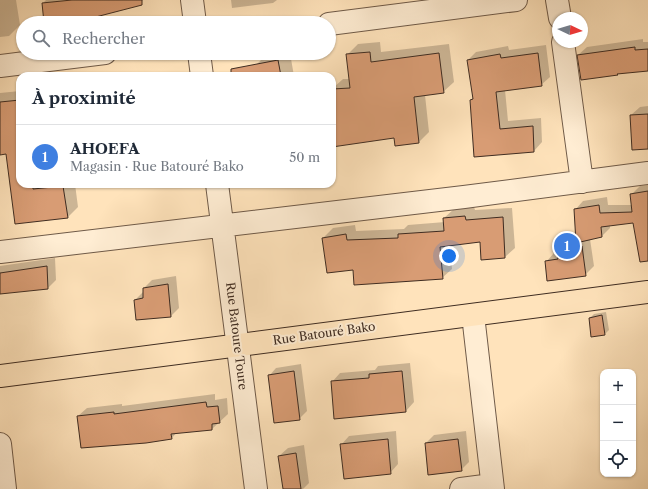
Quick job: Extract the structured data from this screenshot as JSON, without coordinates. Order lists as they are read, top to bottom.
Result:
{
  "streets": {
    "main road": ["Rue Batouré Bako"],
    "street": ["Rue Batoure Toure"]
  },
  "crossings": [
    ["Rue Batouré Bako", "Rue Batoure Toure"]
  ],
  "north": "right",
  "page": {
    "search": "Rechercher",
    "heading": "À proximité",
    "list": [
      {
        "mark": "1",
        "name": "AHOEFA",
        "note": "Magasin · Rue Batouré Bako",
        "value": "50 m"
      }
    ],
    "pins": "1",
    "map_buttons": ["+", "−"]
  }
}
